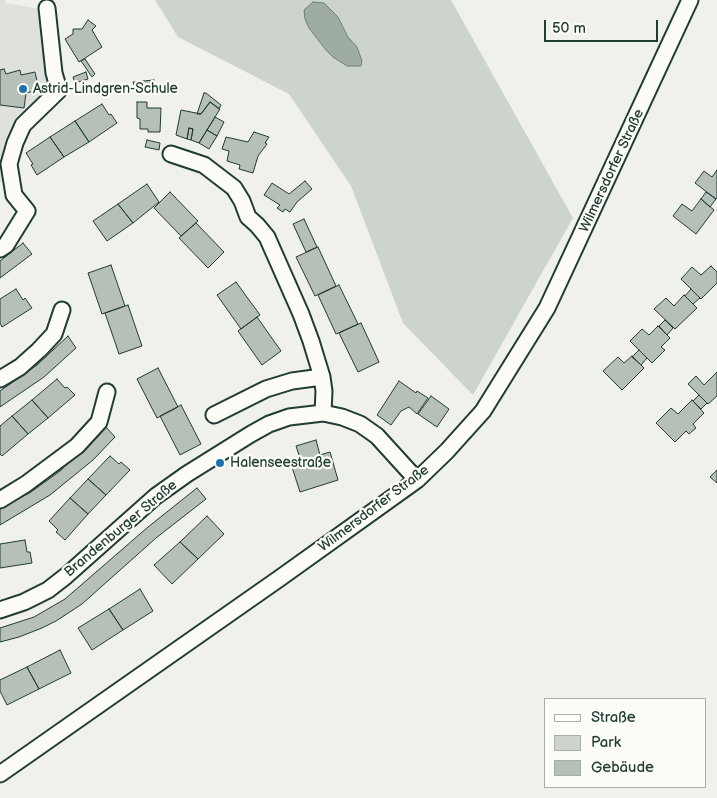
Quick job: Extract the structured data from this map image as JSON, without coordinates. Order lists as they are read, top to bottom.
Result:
{
  "streets": {
    "street": ["Wilmersdorfer Straße", "Brandenburger Straße"]
  },
  "crossings": [
    ["Wilmersdorfer Straße", "Brandenburger Straße"]
  ],
  "places": ["Astrid-Lindgren-Schule", "Halenseestraße"],
  "legend": ["Straße", "Park", "Gebäude"],
  "scale_bar": "50 m"
}
